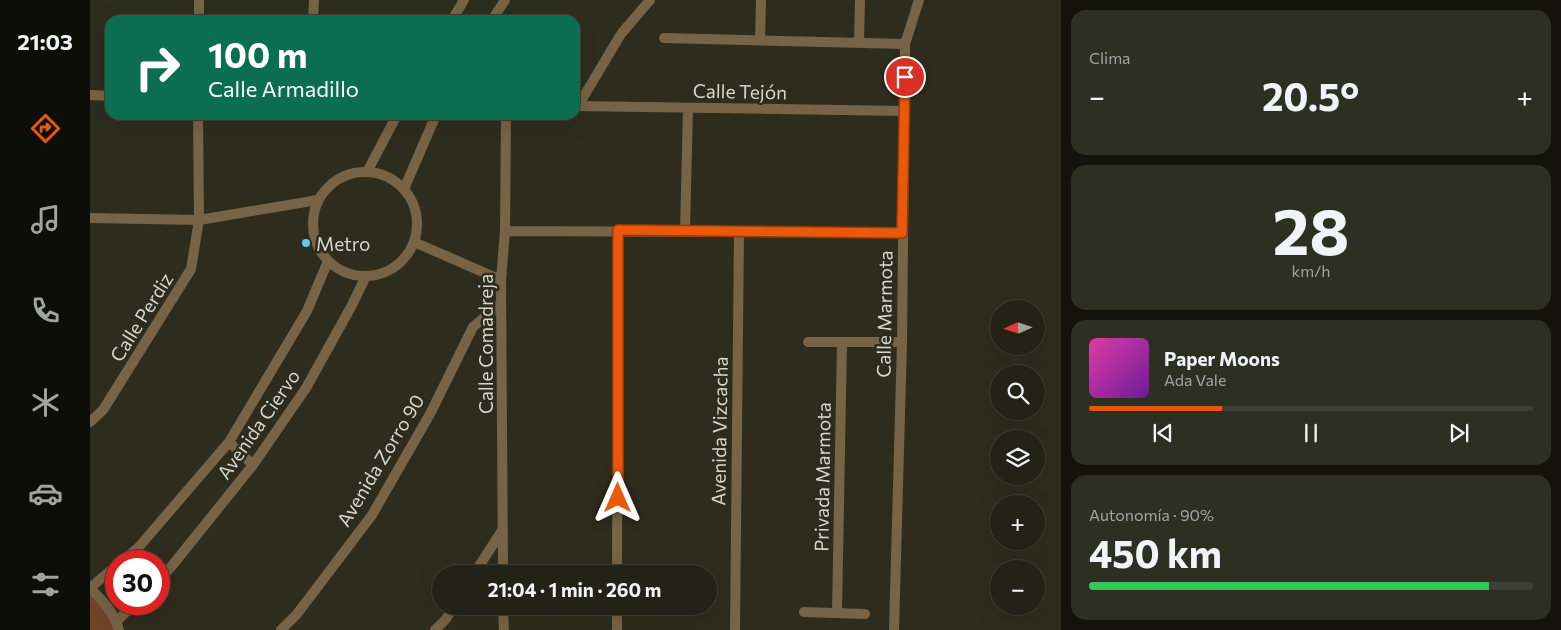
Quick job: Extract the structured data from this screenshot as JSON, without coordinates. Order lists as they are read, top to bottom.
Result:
{
  "streets": {
    "street": [
      "Calle Tejón",
      "Calle Marmota",
      "Calle Perdiz",
      "Calle Comadreja",
      "Avenida Ciervo",
      "Avenida Vizcacha",
      "Avenida Zorro 90",
      "Privada Marmota"
    ]
  },
  "crossings": [
    ["Calle Tejón", "Calle Marmota"],
    ["Calle Comadreja", "Avenida Zorro 90"]
  ],
  "places": ["Metro"],
  "north": "left",
  "page": {
    "tabs": "21:03",
    "tile": [
      "Clima",
      ["28", "km/h"],
      ["Autonomía · 90%", "450 km"]
    ],
    "turn": ["100 m", "Calle Armadillo"],
    "heat": ["−", "20.5°", "+"],
    "map_buttons": ["+", "−"],
    "song": ["Paper Moons", "Ada Vale"],
    "limit": "30",
    "trip": "21:04 · 1 min · 260 m"
  }
}
